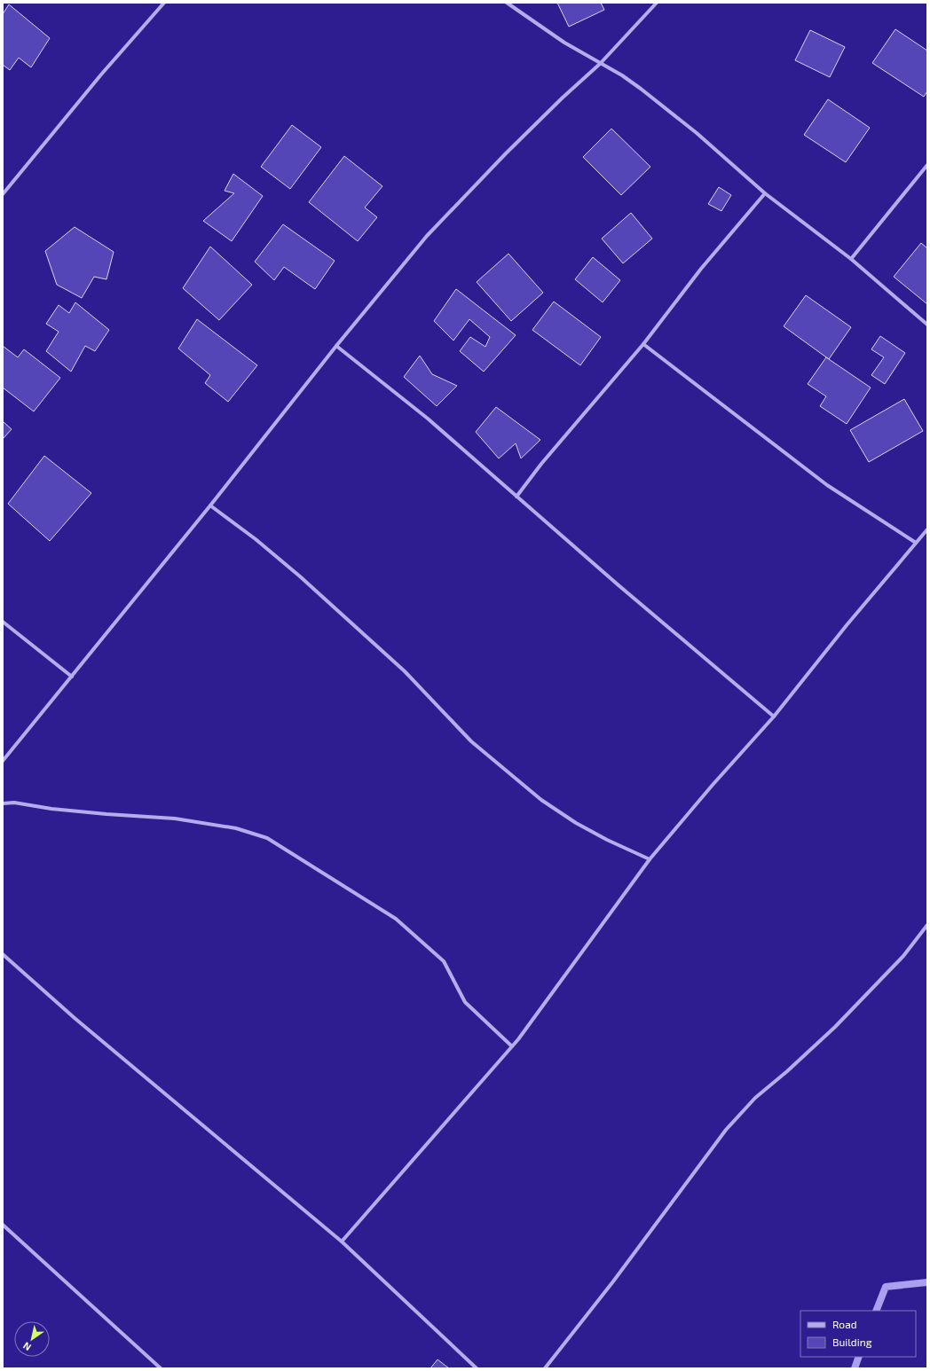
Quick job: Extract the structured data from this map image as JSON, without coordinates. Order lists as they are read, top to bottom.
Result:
{
  "legend": ["Road", "Building"],
  "north": "bottom left"
}
